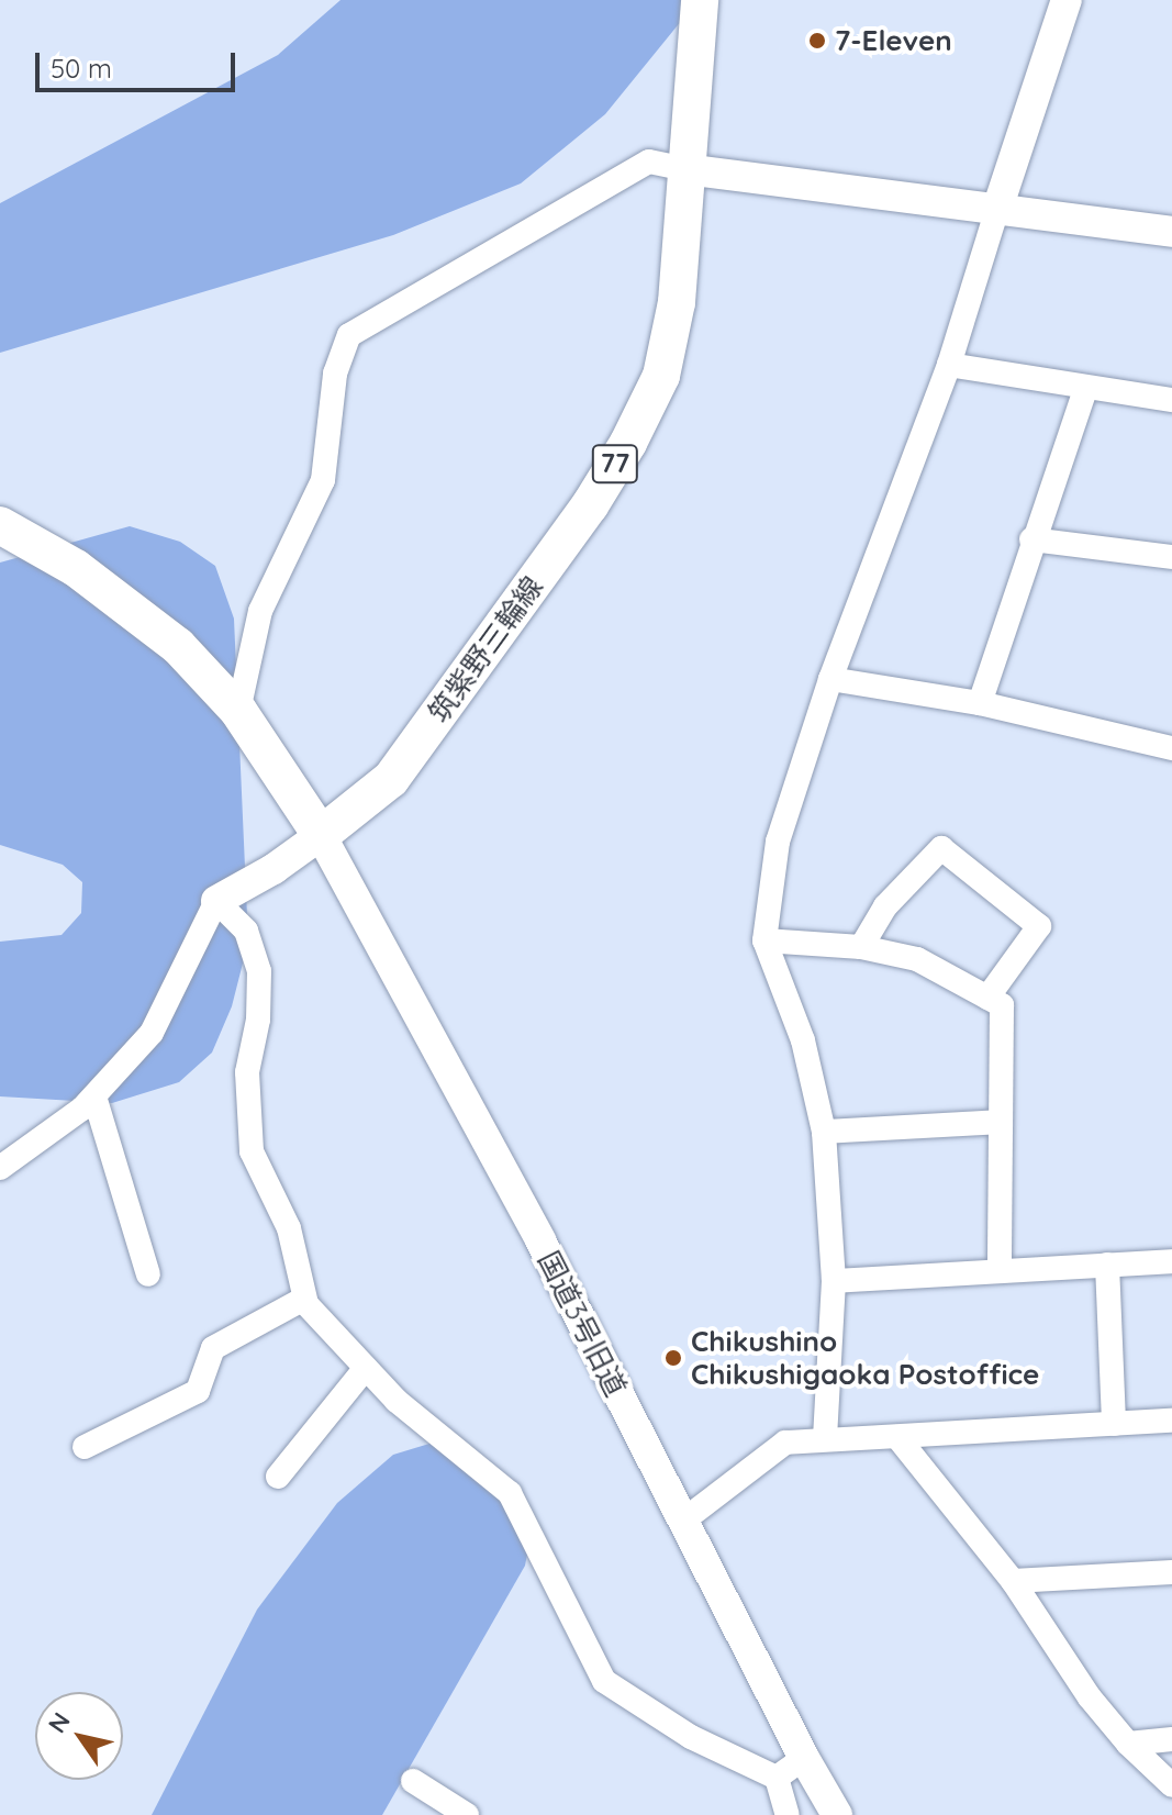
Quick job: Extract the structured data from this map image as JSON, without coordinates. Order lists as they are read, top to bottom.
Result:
{
  "streets": {
    "main road": ["77", "筑紫野三輪線"],
    "street": ["国道3号旧道"]
  },
  "crossings": [
    ["筑紫野三輪線", "国道3号旧道"]
  ],
  "places": ["7-Eleven", "Chikushino Chikushigaoka Postoffice"],
  "scale_bar": "50 m",
  "north": "top left"
}
